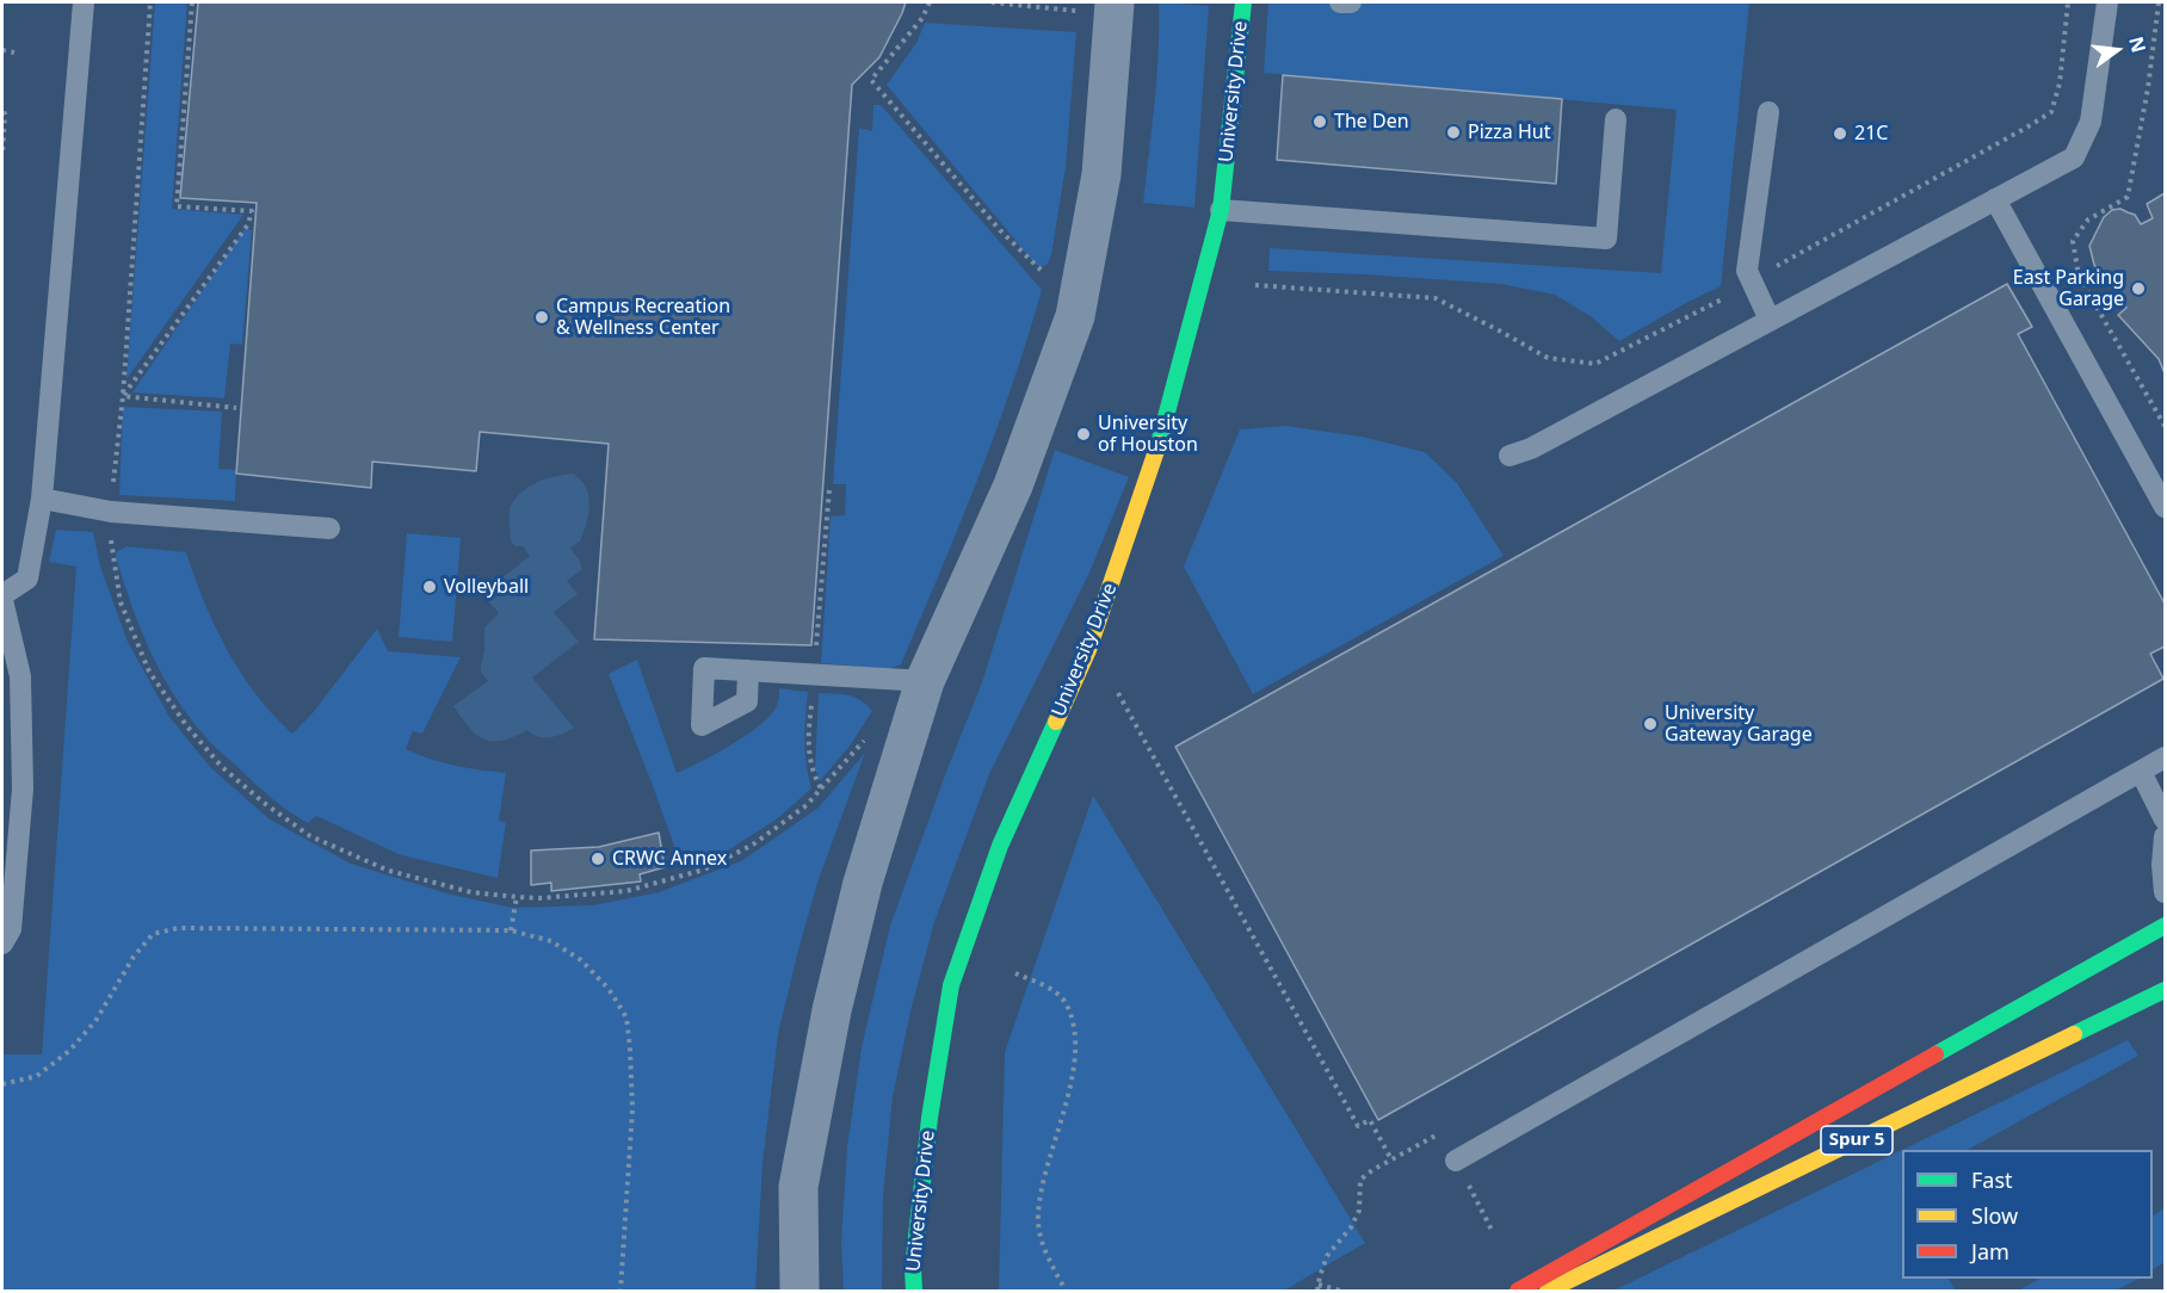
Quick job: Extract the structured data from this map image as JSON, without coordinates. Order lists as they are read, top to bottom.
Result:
{
  "streets": {
    "main road": ["University Drive", "Spur 5"]
  },
  "places": [
    "The Den",
    "Pizza Hut",
    "21C",
    "East Parking Garage",
    "Campus Recreation & Wellness Center",
    "University of Houston",
    "Volleyball",
    "University Gateway Garage",
    "CRWC Annex"
  ],
  "legend": ["Fast", "Slow", "Jam"],
  "north": "right"
}
